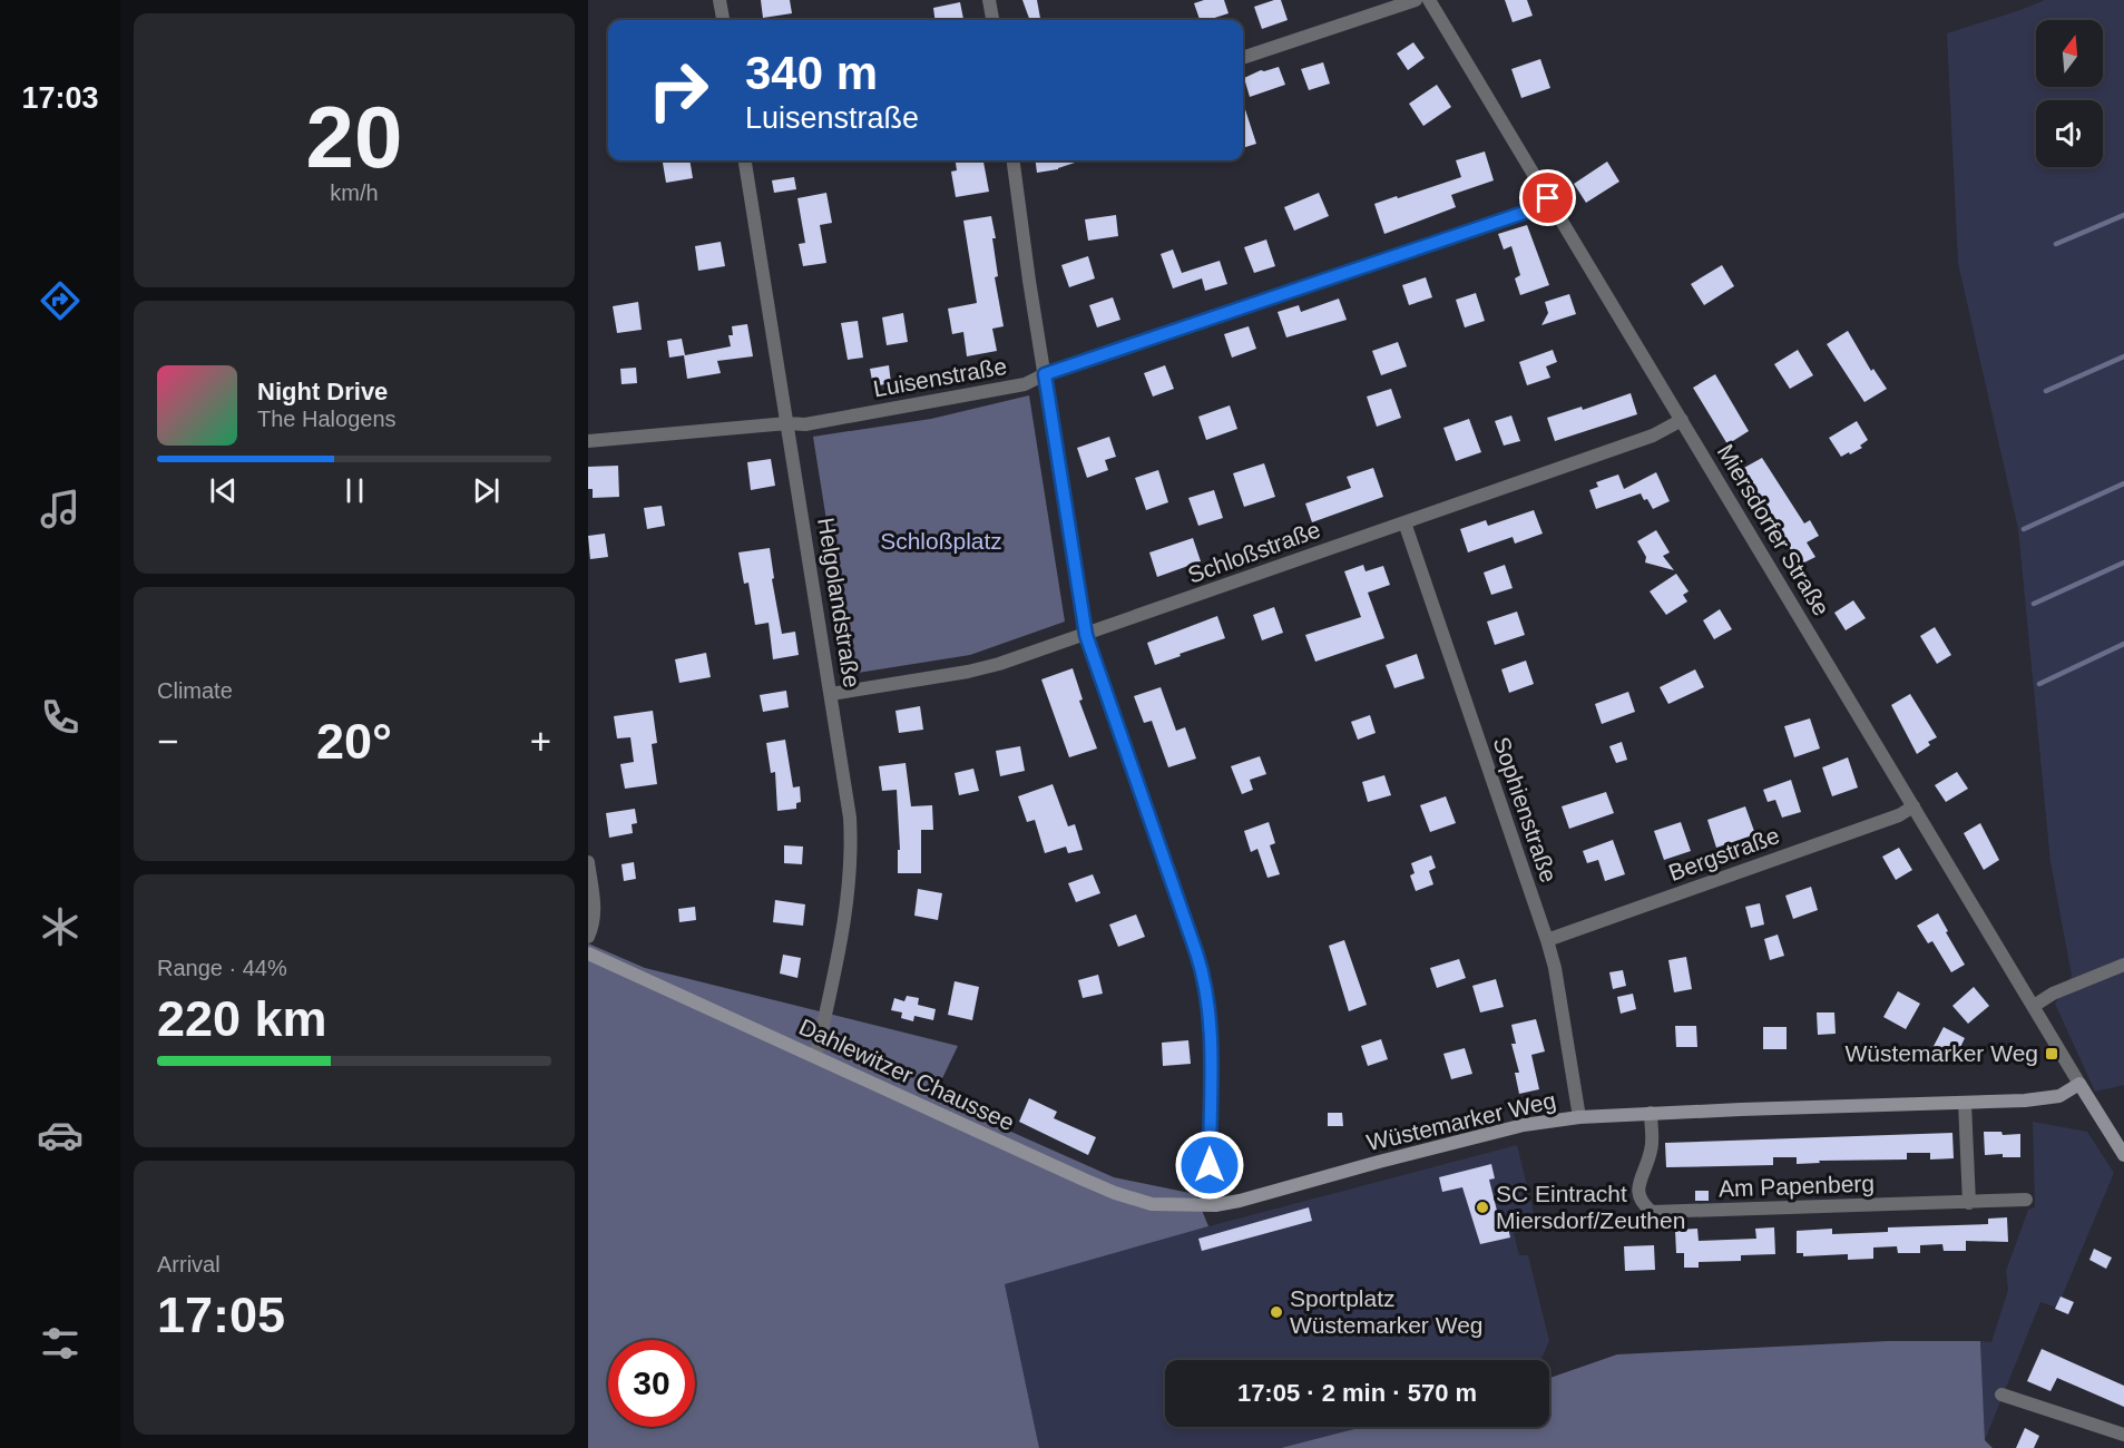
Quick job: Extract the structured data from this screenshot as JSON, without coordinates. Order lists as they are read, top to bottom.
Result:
{
  "streets": {
    "main road": ["Dahlewitzer Chaussee", "Wüstemarker Weg"],
    "street": [
      "Luisenstraße",
      "Miersdorfer Straße",
      "Schloßstraße",
      "Helgolandstraße",
      "Sophienstraße",
      "Bergstraße",
      "Am Papenberg"
    ]
  },
  "crossings": [
    ["Luisenstraße", "Miersdorfer Straße"],
    ["Luisenstraße", "Helgolandstraße"],
    ["Miersdorfer Straße", "Schloßstraße"],
    ["Miersdorfer Straße", "Bergstraße"],
    ["Miersdorfer Straße", "Wüstemarker Weg"],
    ["Schloßstraße", "Helgolandstraße"],
    ["Schloßstraße", "Sophienstraße"],
    ["Helgolandstraße", "Dahlewitzer Chaussee"],
    ["Sophienstraße", "Bergstraße"],
    ["Sophienstraße", "Wüstemarker Weg"],
    ["Dahlewitzer Chaussee", "Wüstemarker Weg"],
    ["Wüstemarker Weg", "Am Papenberg"]
  ],
  "parks": ["Schloßplatz"],
  "places": {
    "transit": ["Wüstemarker Weg"],
    "other": ["SC Eintracht Miersdorf/Zeuthen", "Sportplatz Wüstemarker Weg"]
  },
  "north": "top",
  "page": {
    "tabs": "17:03",
    "tile": [
      ["20", "km/h"],
      "Climate",
      ["Range · 44%", "220 km"],
      ["Arrival", "17:05"]
    ],
    "turn": ["340 m", "Luisenstraße"],
    "song": ["Night Drive", "The Halogens"],
    "heat": ["−", "20°", "+"],
    "limit": "30",
    "trip": "17:05 · 2 min · 570 m"
  }
}
